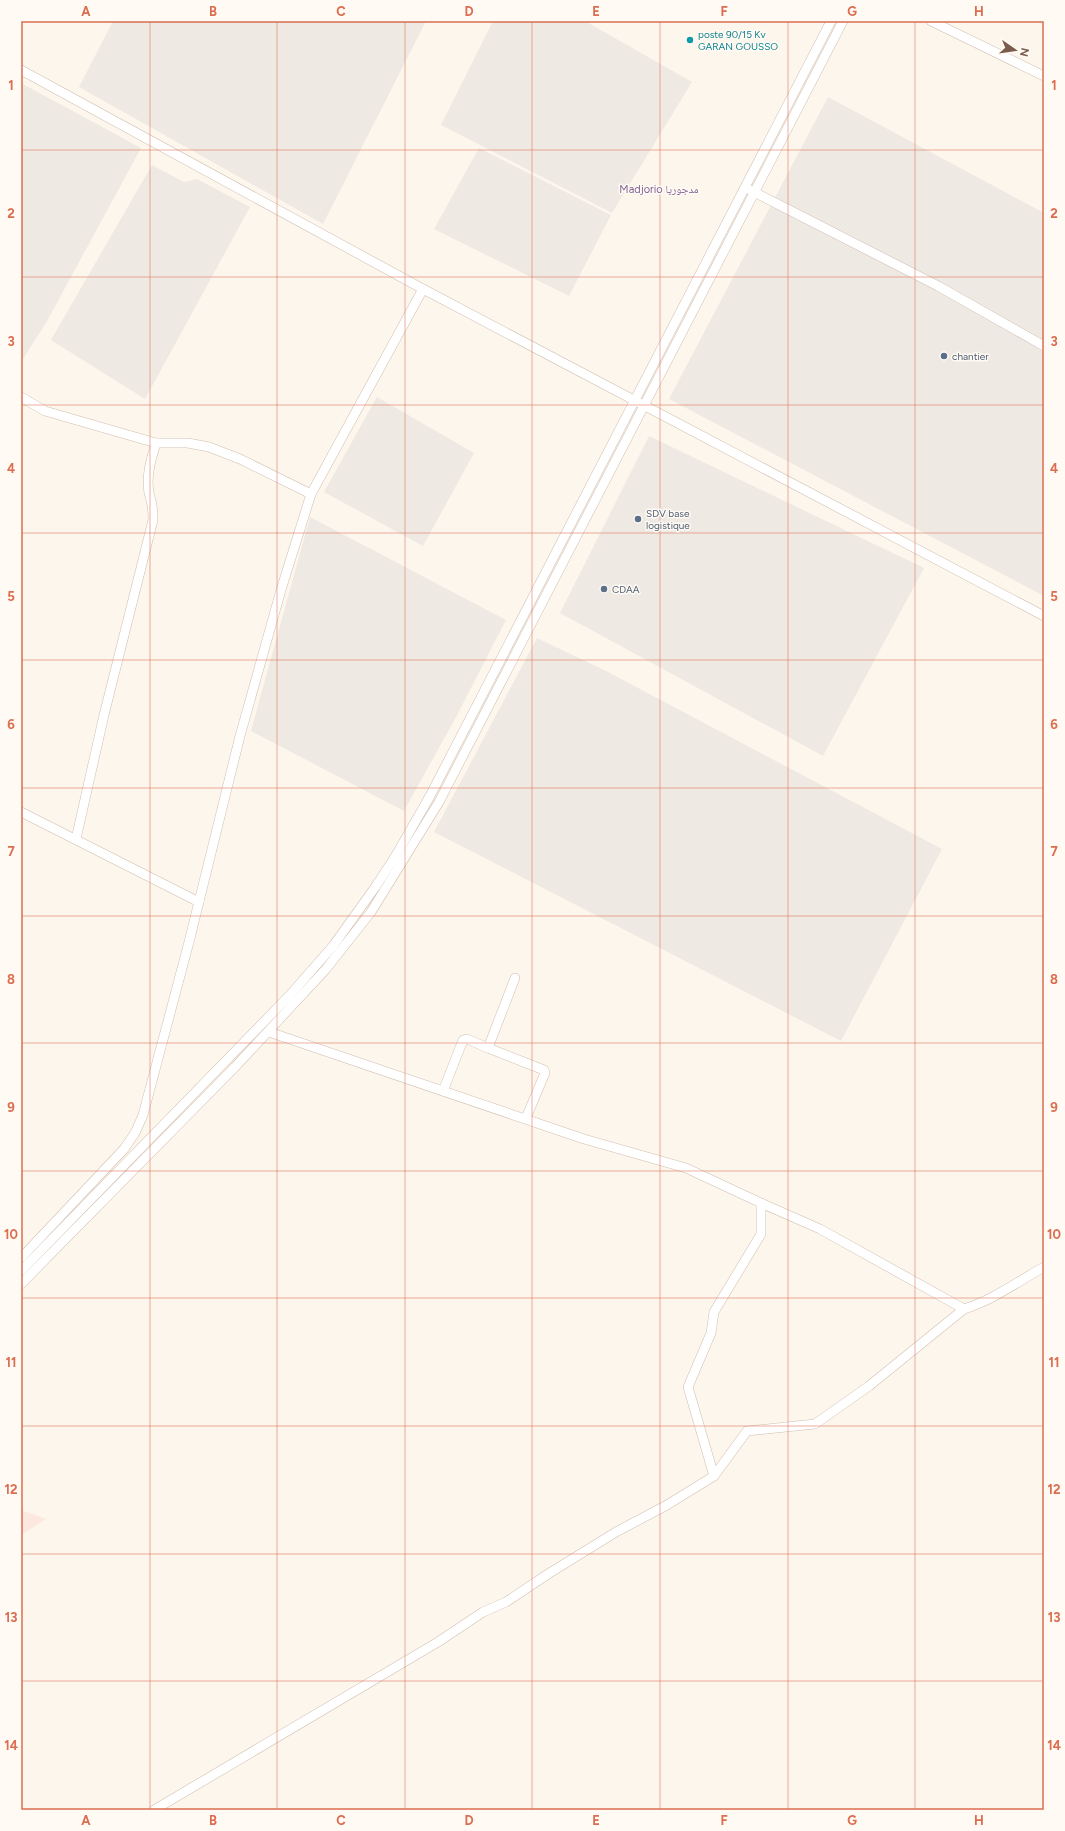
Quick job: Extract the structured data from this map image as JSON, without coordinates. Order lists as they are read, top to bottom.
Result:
{
  "districts": ["Madjorio مدجوريا"],
  "places": [
    "poste 90/15 Kv GARAN GOUSSO",
    "chantier",
    "SDV base logistique",
    "CDAA"
  ],
  "north": "right",
  "grid": {
    "columns": [
      "A",
      "B",
      "C",
      "D",
      "E",
      "F",
      "G",
      "H"
    ],
    "rows": [
      "1",
      "2",
      "3",
      "4",
      "5",
      "6",
      "7",
      "8",
      "9",
      "10",
      "11",
      "12",
      "13",
      "14"
    ]
  }
}
